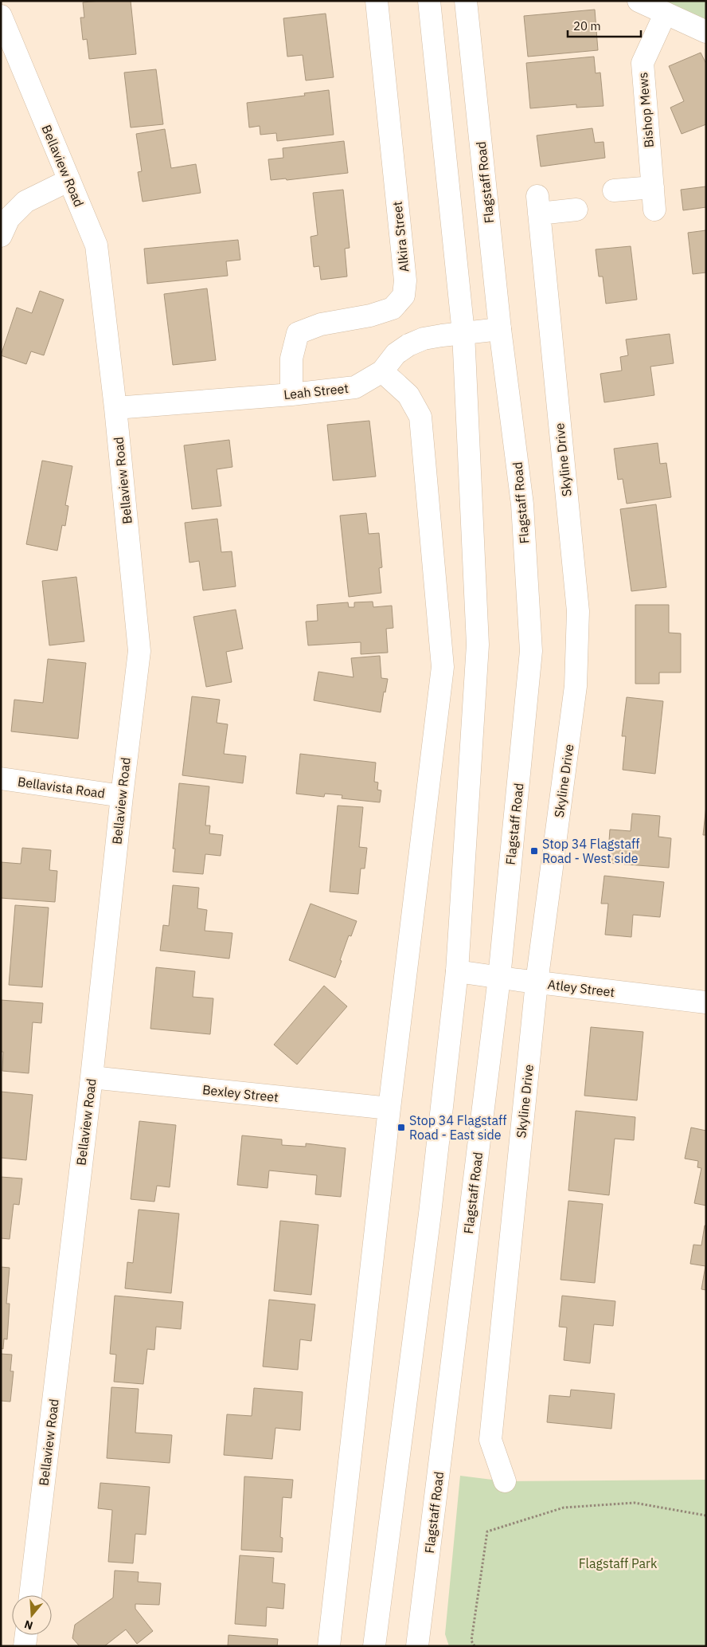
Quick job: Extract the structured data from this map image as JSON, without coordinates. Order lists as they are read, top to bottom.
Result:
{
  "streets": {
    "street": [
      "Bishop Mews",
      "Bellaview Road",
      "Flagstaff Road",
      "Alkira Street",
      "Leah Street",
      "Skyline Drive",
      "Bellavista Road",
      "Atley Street",
      "Bexley Street"
    ]
  },
  "crossings": [
    ["Bellaview Road", "Leah Street"],
    ["Bellaview Road", "Bellavista Road"],
    ["Bellaview Road", "Bexley Street"],
    ["Flagstaff Road", "Leah Street"],
    ["Flagstaff Road", "Atley Street"],
    ["Alkira Street", "Leah Street"],
    ["Skyline Drive", "Atley Street"]
  ],
  "parks": ["Flagstaff Park"],
  "places": {
    "transit": ["Stop 34 Flagstaff Road - West side", "Stop 34 Flagstaff Road - East side"]
  },
  "scale_bar": "20 m",
  "north": "bottom"
}
